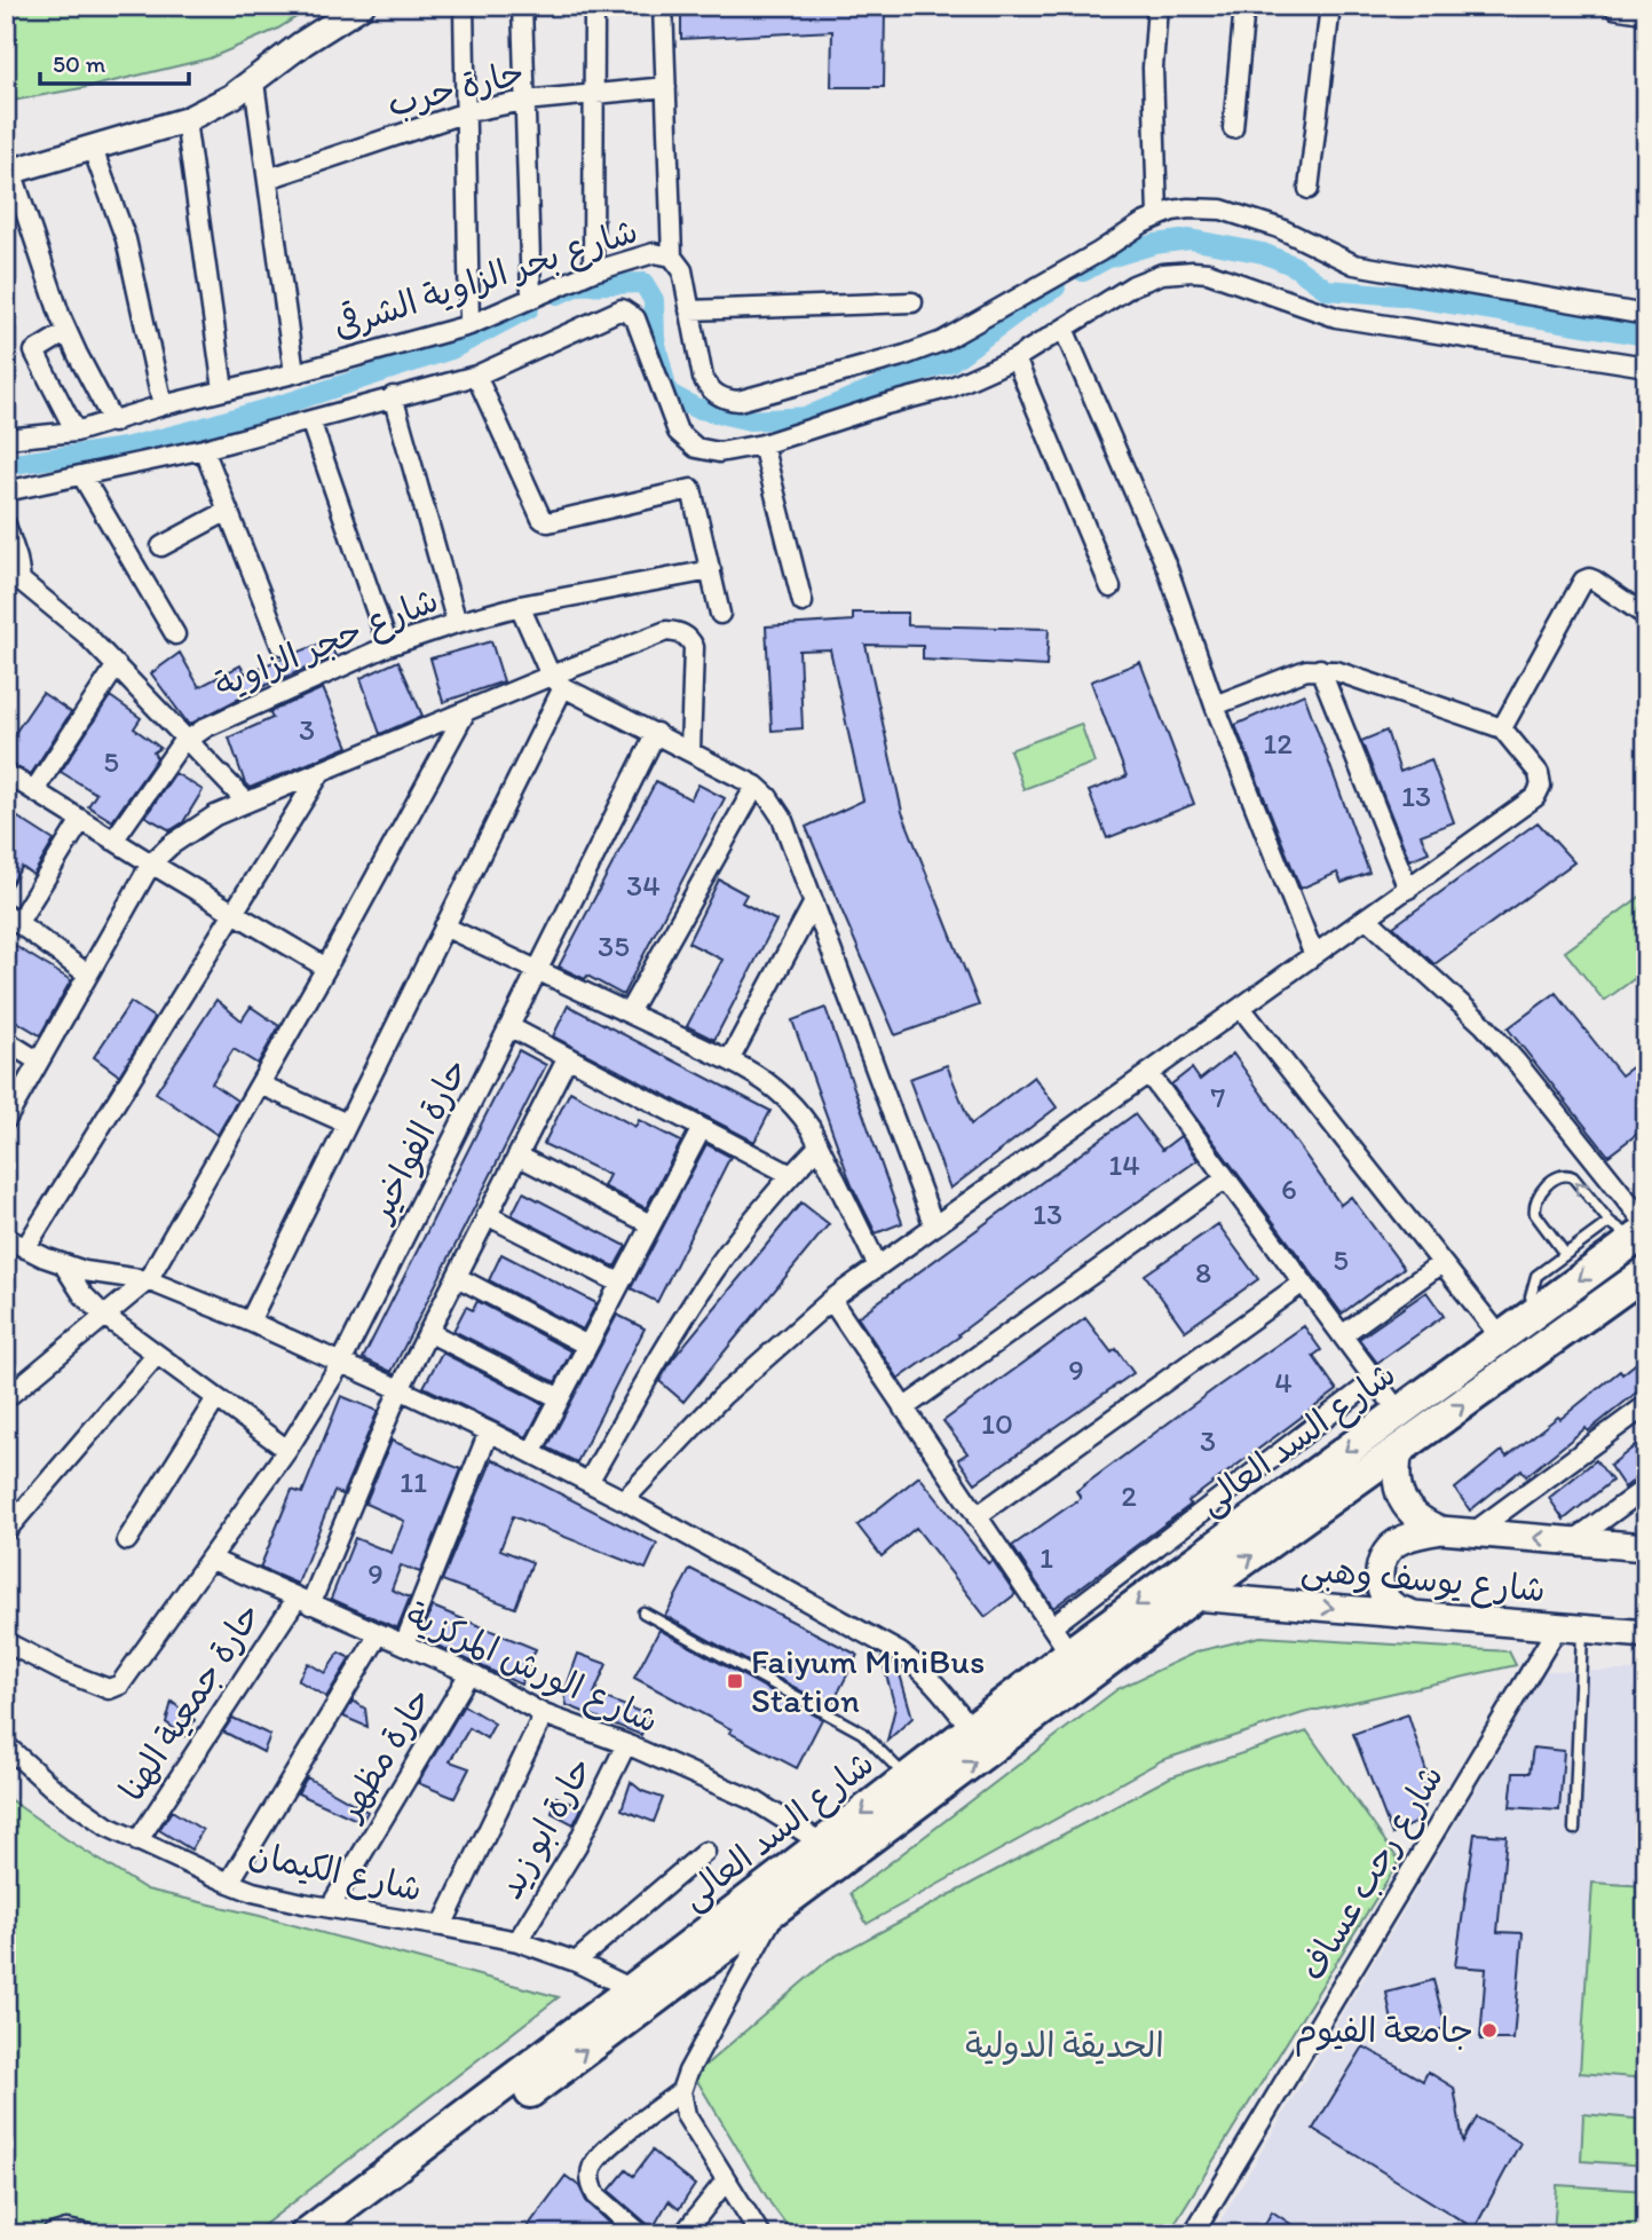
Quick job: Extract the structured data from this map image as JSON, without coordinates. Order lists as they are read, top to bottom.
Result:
{
  "streets": {
    "main road": ["شارع السد العالى", "شارع يوسف وهبى"],
    "street": [
      "حارة حرب",
      "شارع بحر الزاوية الشرقى",
      "شارع حجر الزاوية",
      "حارة الفواخير",
      "شارع الورش المركزية",
      "حارة جمعية الهنا",
      "حارة مظهر",
      "حارة ابو زيد",
      "شارع الكيمان",
      "شارع رجب عساف"
    ]
  },
  "crossings": [
    ["حارة الفواخير", "شارع الورش المركزية"],
    ["شارع السد العالى", "شارع يوسف وهبى"],
    ["شارع السد العالى", "شارع الورش المركزية"],
    ["شارع السد العالى", "شارع الكيمان"],
    ["شارع يوسف وهبى", "شارع رجب عساف"],
    ["شارع الورش المركزية", "حارة جمعية الهنا"],
    ["شارع الورش المركزية", "حارة مظهر"],
    ["شارع الورش المركزية", "حارة ابو زيد"],
    ["حارة جمعية الهنا", "شارع الكيمان"],
    ["حارة مظهر", "شارع الكيمان"],
    ["حارة ابو زيد", "شارع الكيمان"]
  ],
  "parks": ["الحديقة الدولية"],
  "places": {
    "transit": ["Faiyum MiniBus Station"],
    "other": ["جامعة الفيوم"]
  },
  "house_numbers": [
    "3",
    "12",
    "5",
    "13",
    "34",
    "35",
    "7",
    "14",
    "6",
    "13",
    "5",
    "8",
    "9",
    "4",
    "10",
    "3",
    "11",
    "2",
    "1",
    "9"
  ],
  "scale_bar": "50 m"
}
